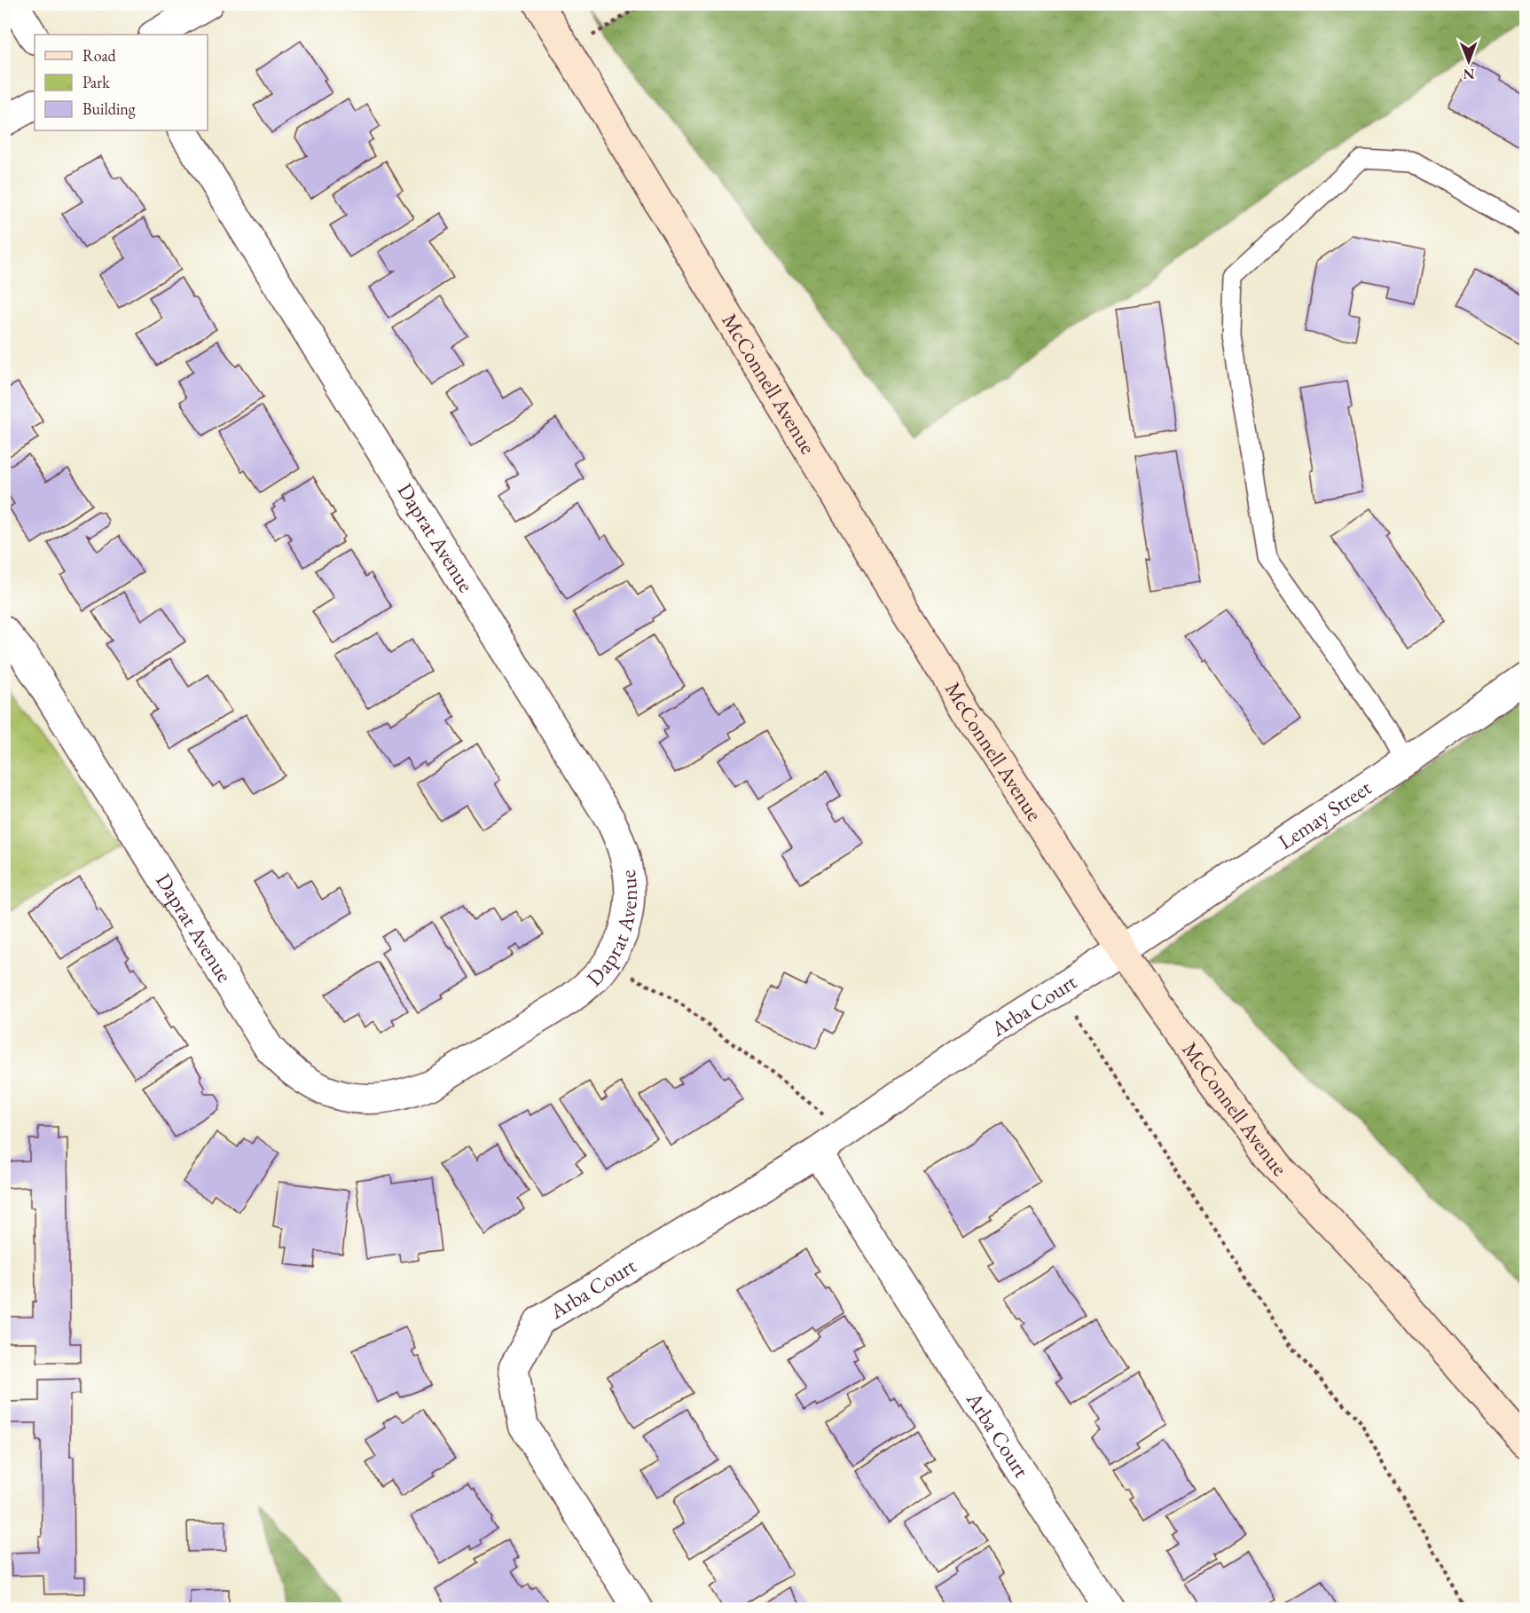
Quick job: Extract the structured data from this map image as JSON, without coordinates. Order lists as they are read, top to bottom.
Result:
{
  "streets": {
    "main road": ["McConnell Avenue"],
    "street": ["Daprat Avenue", "Lemay Street", "Arba Court"]
  },
  "crossings": [
    ["McConnell Avenue", "Lemay Street"],
    ["McConnell Avenue", "Arba Court"],
    ["Lemay Street", "Arba Court"]
  ],
  "legend": ["Road", "Park", "Building"],
  "north": "bottom"
}
